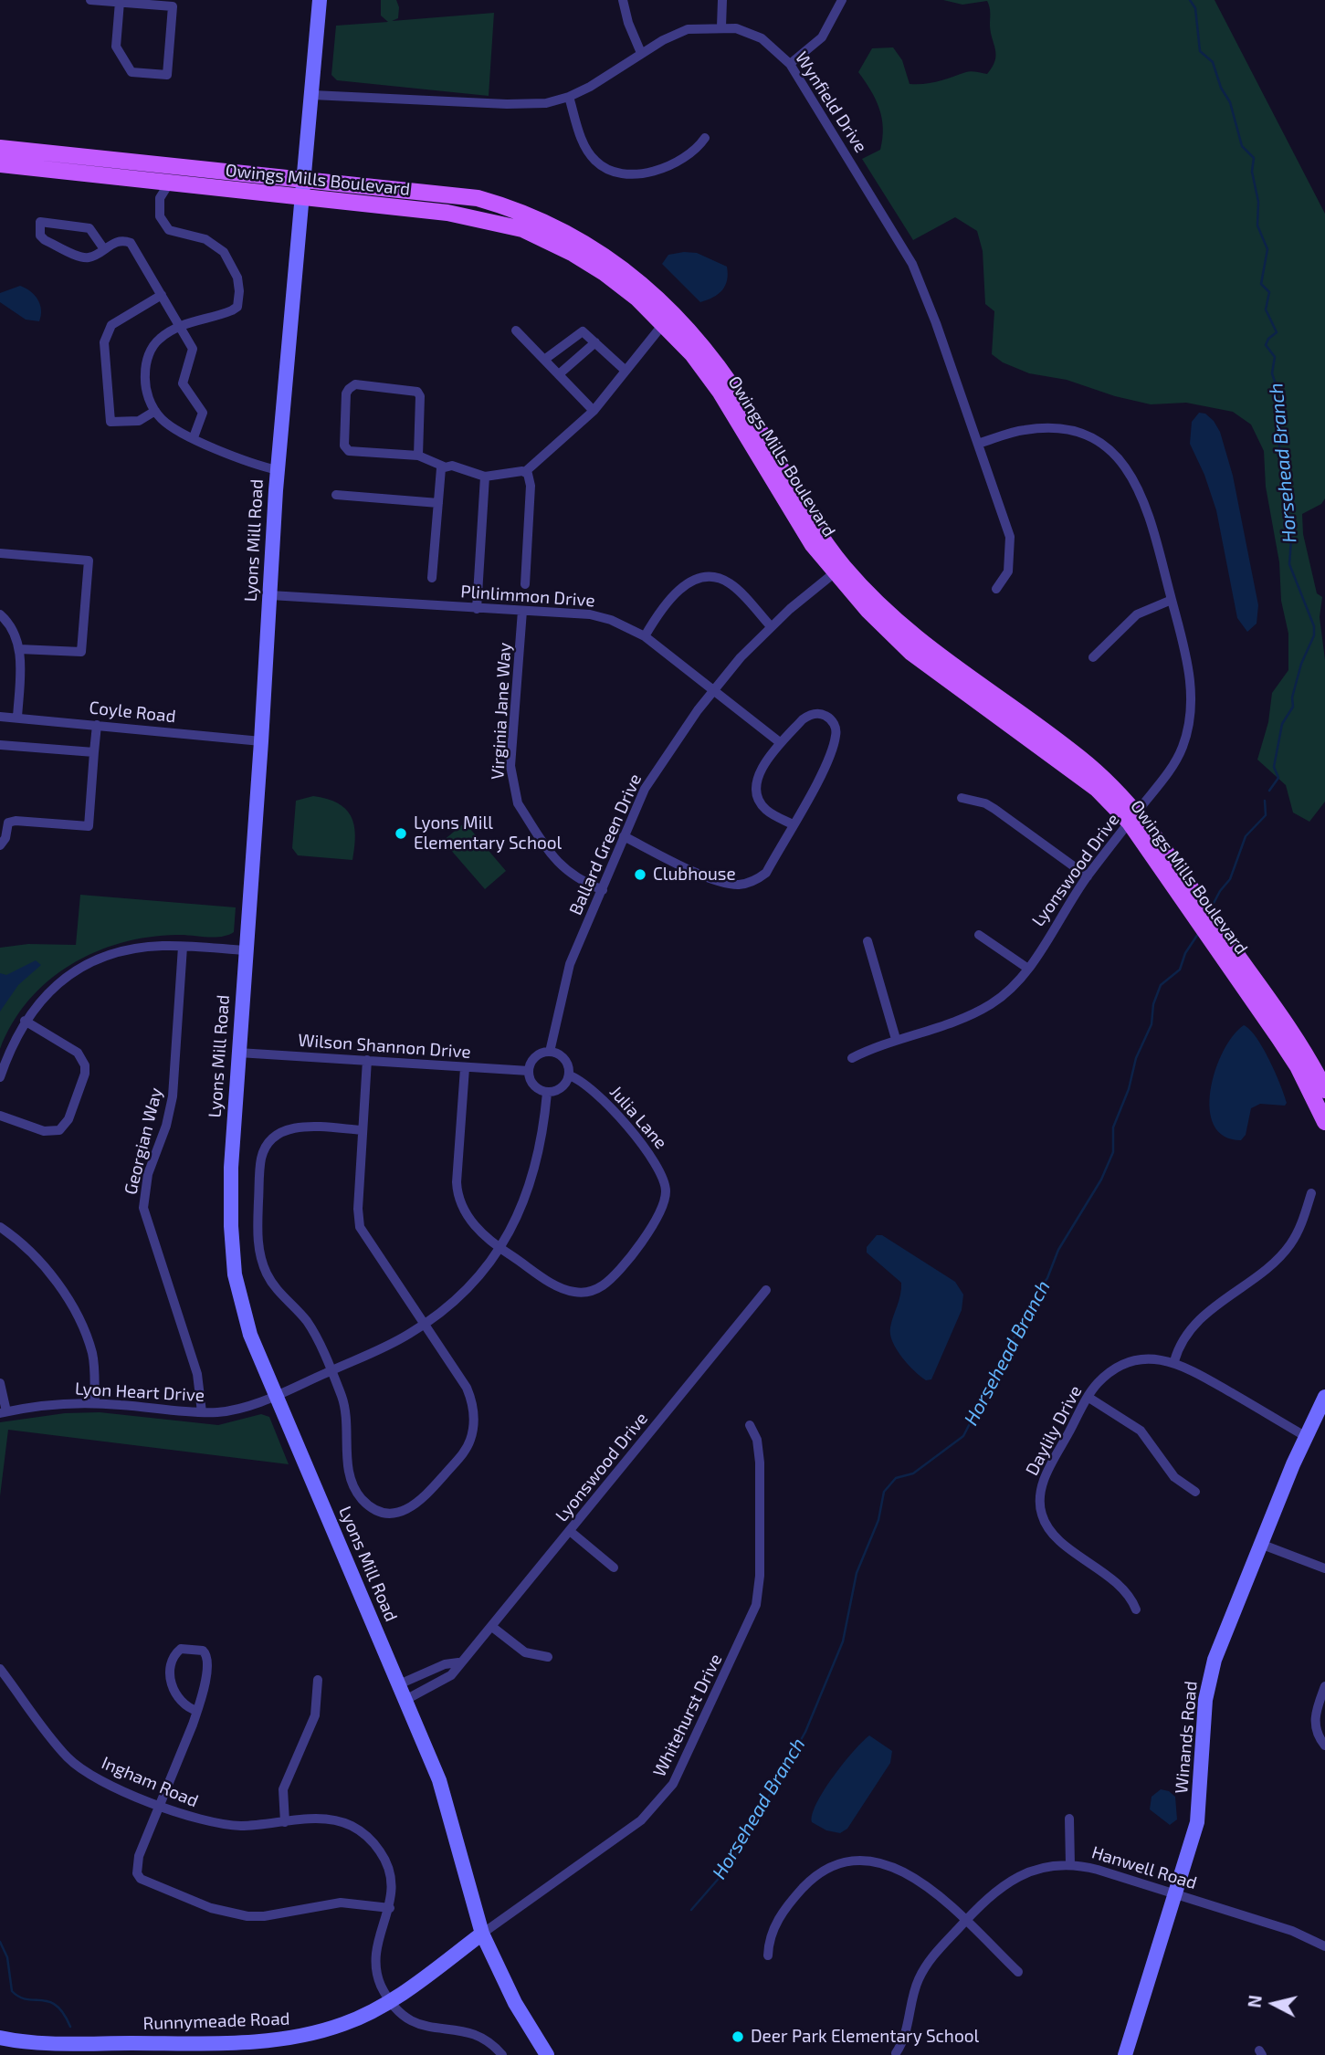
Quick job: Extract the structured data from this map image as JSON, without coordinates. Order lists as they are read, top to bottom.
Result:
{
  "streets": {
    "main road": [
      "Owings Mills Boulevard",
      "Lyons Mill Road",
      "Winands Road",
      "Runnymeade Road"
    ],
    "street": [
      "Wynfield Drive",
      "Plinlimmon Drive",
      "Virginia Jane Way",
      "Coyle Road",
      "Ballard Green Drive",
      "Lyonswood Drive",
      "Wilson Shannon Drive",
      "Julia Lane",
      "Georgian Way",
      "Lyon Heart Drive",
      "Daylily Drive",
      "Whitehurst Drive",
      "Ingham Road",
      "Hanwell Road"
    ]
  },
  "crossings": [
    ["Wynfield Drive", "Lyons Mill Road"],
    ["Wynfield Drive", "Lyonswood Drive"],
    ["Owings Mills Boulevard", "Lyons Mill Road"],
    ["Owings Mills Boulevard", "Ballard Green Drive"],
    ["Owings Mills Boulevard", "Lyonswood Drive"],
    ["Lyons Mill Road", "Plinlimmon Drive"],
    ["Lyons Mill Road", "Coyle Road"],
    ["Lyons Mill Road", "Lyonswood Drive"],
    ["Lyons Mill Road", "Wilson Shannon Drive"],
    ["Lyons Mill Road", "Lyon Heart Drive"],
    ["Lyons Mill Road", "Whitehurst Drive"],
    ["Lyons Mill Road", "Runnymeade Road"],
    ["Plinlimmon Drive", "Virginia Jane Way"],
    ["Plinlimmon Drive", "Ballard Green Drive"],
    ["Virginia Jane Way", "Ballard Green Drive"],
    ["Ballard Green Drive", "Wilson Shannon Drive"],
    ["Ballard Green Drive", "Julia Lane"],
    ["Wilson Shannon Drive", "Julia Lane"],
    ["Georgian Way", "Lyon Heart Drive"],
    ["Daylily Drive", "Winands Road"],
    ["Whitehurst Drive", "Runnymeade Road"],
    ["Winands Road", "Hanwell Road"],
    ["Ingham Road", "Runnymeade Road"]
  ],
  "water": ["Horsehead Branch"],
  "places": ["Lyons Mill Elementary School", "Clubhouse", "Deer Park Elementary School"],
  "north": "left"
}
